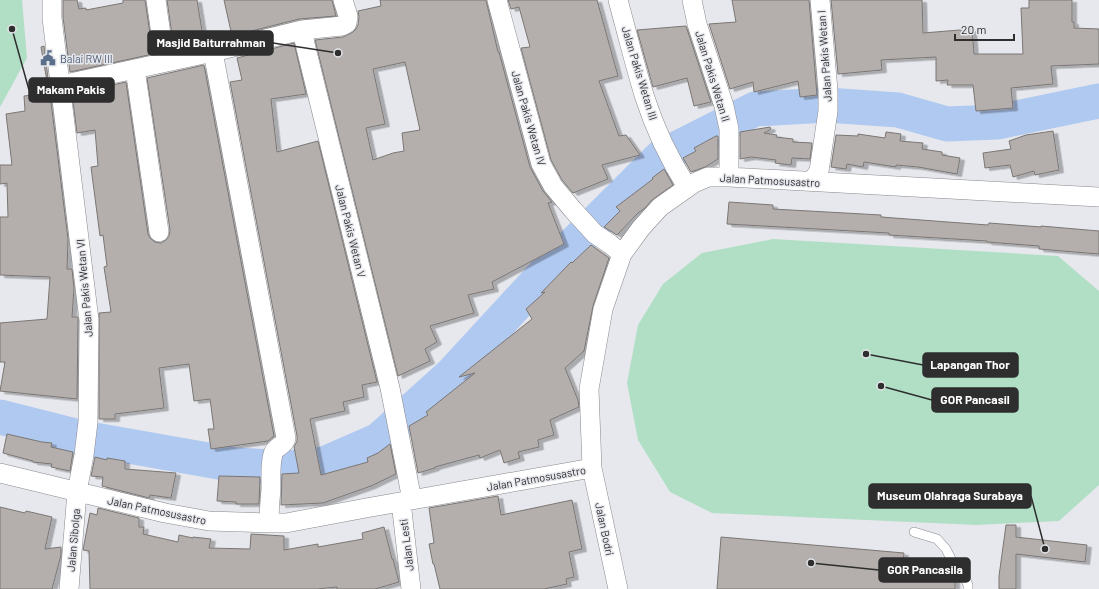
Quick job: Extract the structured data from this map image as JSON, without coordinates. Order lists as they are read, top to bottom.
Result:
{
  "streets": {
    "street": [
      "Jalan Pakis Wetan I",
      "Jalan Pakis Wetan III",
      "Jalan Pakis Wetan II",
      "Jalan Pakis Wetan IV",
      "Jalan Patmosusastro",
      "Jalan Pakis Wetan V",
      "Jalan Pakis Wetan VI",
      "Jalan Bodri",
      "Jalan Sibolga",
      "Jalan Lesti"
    ]
  },
  "crossings": [
    ["Jalan Pakis Wetan I", "Jalan Patmosusastro"],
    ["Jalan Pakis Wetan III", "Jalan Patmosusastro"],
    ["Jalan Pakis Wetan II", "Jalan Patmosusastro"],
    ["Jalan Pakis Wetan IV", "Jalan Patmosusastro"],
    ["Jalan Patmosusastro", "Jalan Pakis Wetan V"],
    ["Jalan Patmosusastro", "Jalan Pakis Wetan VI"],
    ["Jalan Patmosusastro", "Jalan Bodri"],
    ["Jalan Patmosusastro", "Jalan Sibolga"],
    ["Jalan Patmosusastro", "Jalan Lesti"],
    ["Jalan Pakis Wetan V", "Jalan Lesti"],
    ["Jalan Pakis Wetan VI", "Jalan Sibolga"]
  ],
  "places": {
    "other": [
      "Makam Pakis",
      "Masjid Baiturrahman",
      "Lapangan Thor",
      "GOR Pancasil",
      "Museum Olahraga Surabaya",
      "GOR Pancasila"
    ],
    "public building": ["Balai RW III"]
  },
  "scale_bar": "20 m"
}
